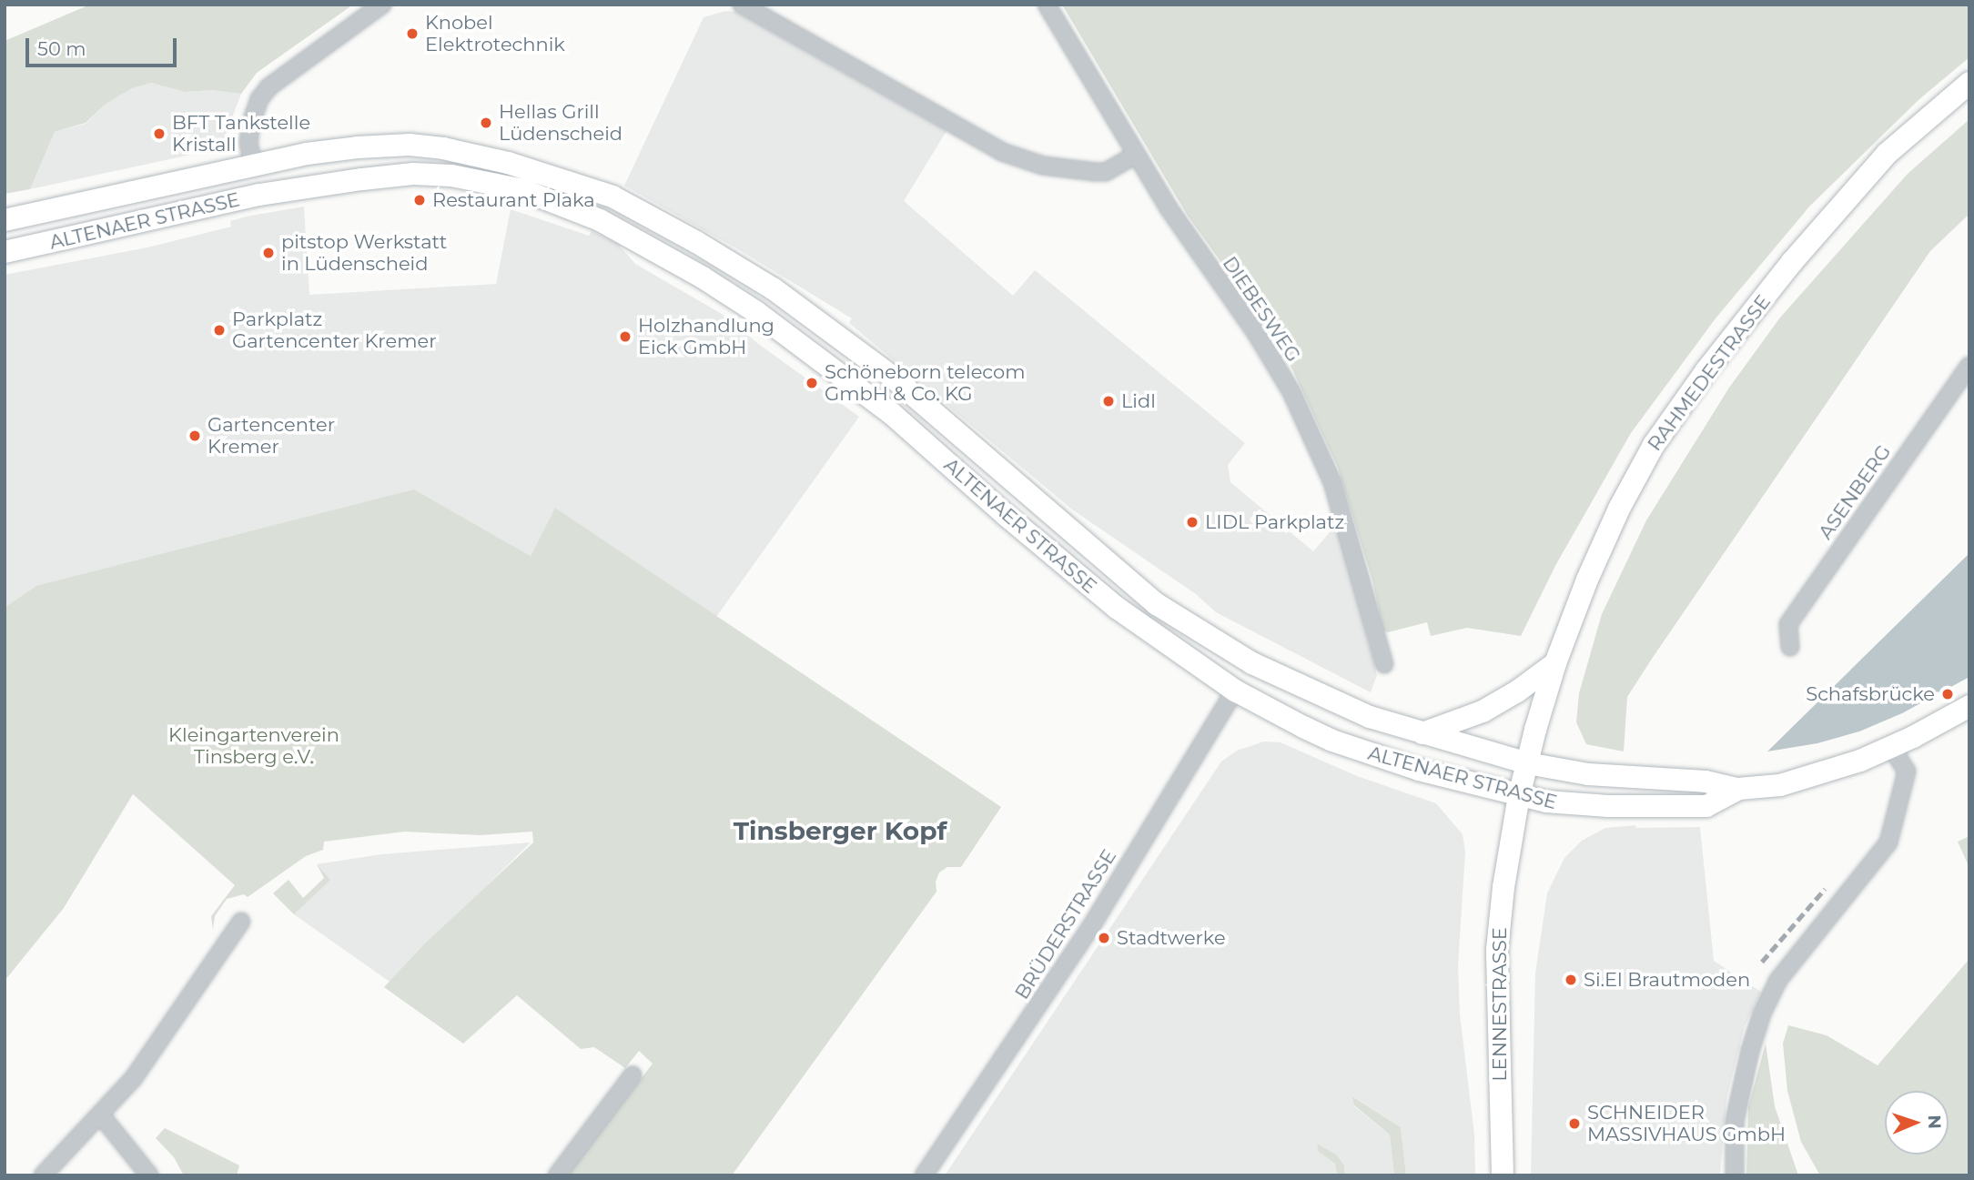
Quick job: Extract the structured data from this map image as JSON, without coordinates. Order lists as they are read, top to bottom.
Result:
{
  "streets": {
    "main road": ["ALTENAER STRASSE", "RAHMEDESTRASSE", "LENNESTRASSE"],
    "street": ["DIEBESWEG", "ASENBERG", "BRÜDERSTRASSE"]
  },
  "crossings": [
    ["ALTENAER STRASSE", "RAHMEDESTRASSE"],
    ["ALTENAER STRASSE", "BRÜDERSTRASSE"],
    ["ALTENAER STRASSE", "LENNESTRASSE"],
    ["RAHMEDESTRASSE", "LENNESTRASSE"]
  ],
  "districts": ["Tinsberger Kopf"],
  "parks": ["Kleingartenverein Tinsberg e.V."],
  "places": [
    "Knobel Elektrotechnik",
    "Hellas Grill Lüdenscheid",
    "BFT Tankstelle Kristall",
    "Restaurant Plaka",
    "pitstop Werkstatt in Lüdenscheid",
    "Parkplatz Gartencenter Kremer",
    "Holzhandlung Eick GmbH",
    "Schöneborn telecom GmbH & Co. KG",
    "Lidl",
    "Gartencenter Kremer",
    "LIDL Parkplatz",
    "Schafsbrücke",
    "Stadtwerke",
    "Si.El Brautmoden",
    "SCHNEIDER MASSIVHAUS GmbH"
  ],
  "scale_bar": "50 m",
  "north": "right"
}
